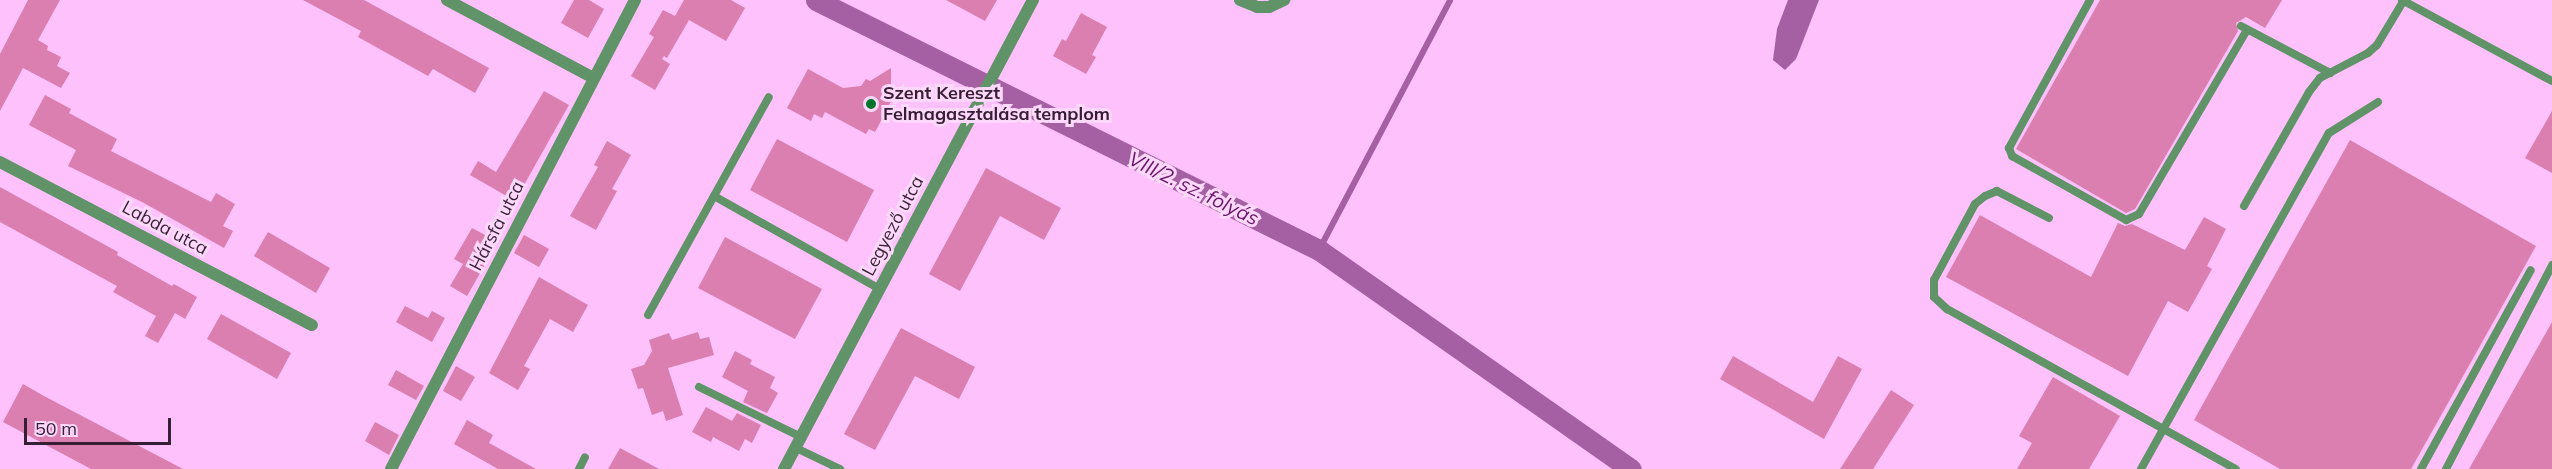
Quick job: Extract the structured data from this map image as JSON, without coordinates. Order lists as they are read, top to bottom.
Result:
{
  "streets": {
    "street": ["Hársfa utca", "Legyező utca", "Labda utca"]
  },
  "water": ["VIII/2. sz. folyás"],
  "places": ["Szent Kereszt Felmagasztalása templom"],
  "scale_bar": "50 m"
}
